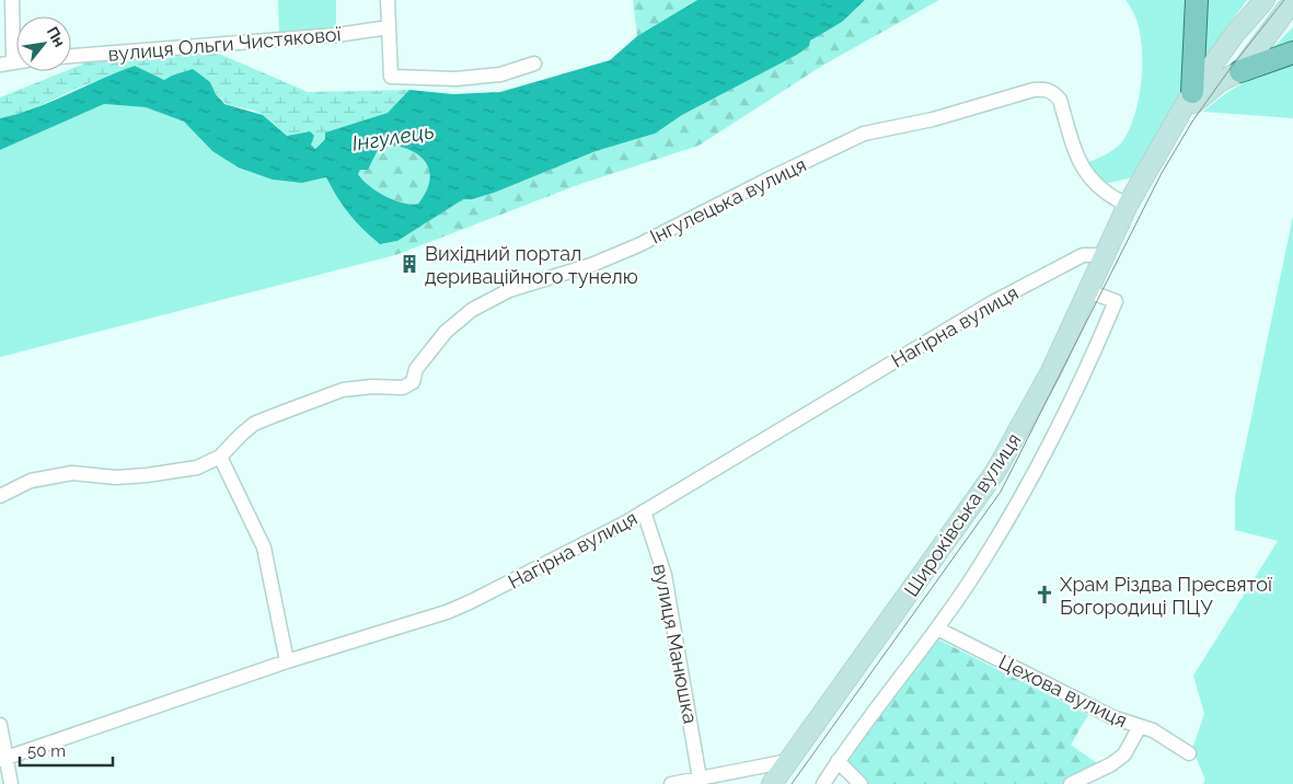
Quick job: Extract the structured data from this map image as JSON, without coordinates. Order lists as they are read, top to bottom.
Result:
{
  "streets": {
    "main road": ["Широківська вулиця"],
    "street": [
      "вулиця Ольги Чистякової",
      "Інгулецька вулиця",
      "Нагірна вулиця",
      "вулиця Манюшка",
      "Цехова вулиця"
    ]
  },
  "crossings": [
    ["Інгулецька вулиця", "Широківська вулиця"],
    ["Нагірна вулиця", "Широківська вулиця"],
    ["Нагірна вулиця", "вулиця Манюшка"]
  ],
  "water": ["Інгулець"],
  "places": {
    "building": ["Вихідний портал дериваційного тунелю"],
    "church": ["Храм Різдва Пресвятої Богородиці ПЦУ"]
  },
  "scale_bar": "50 m",
  "north": "top right"
}
